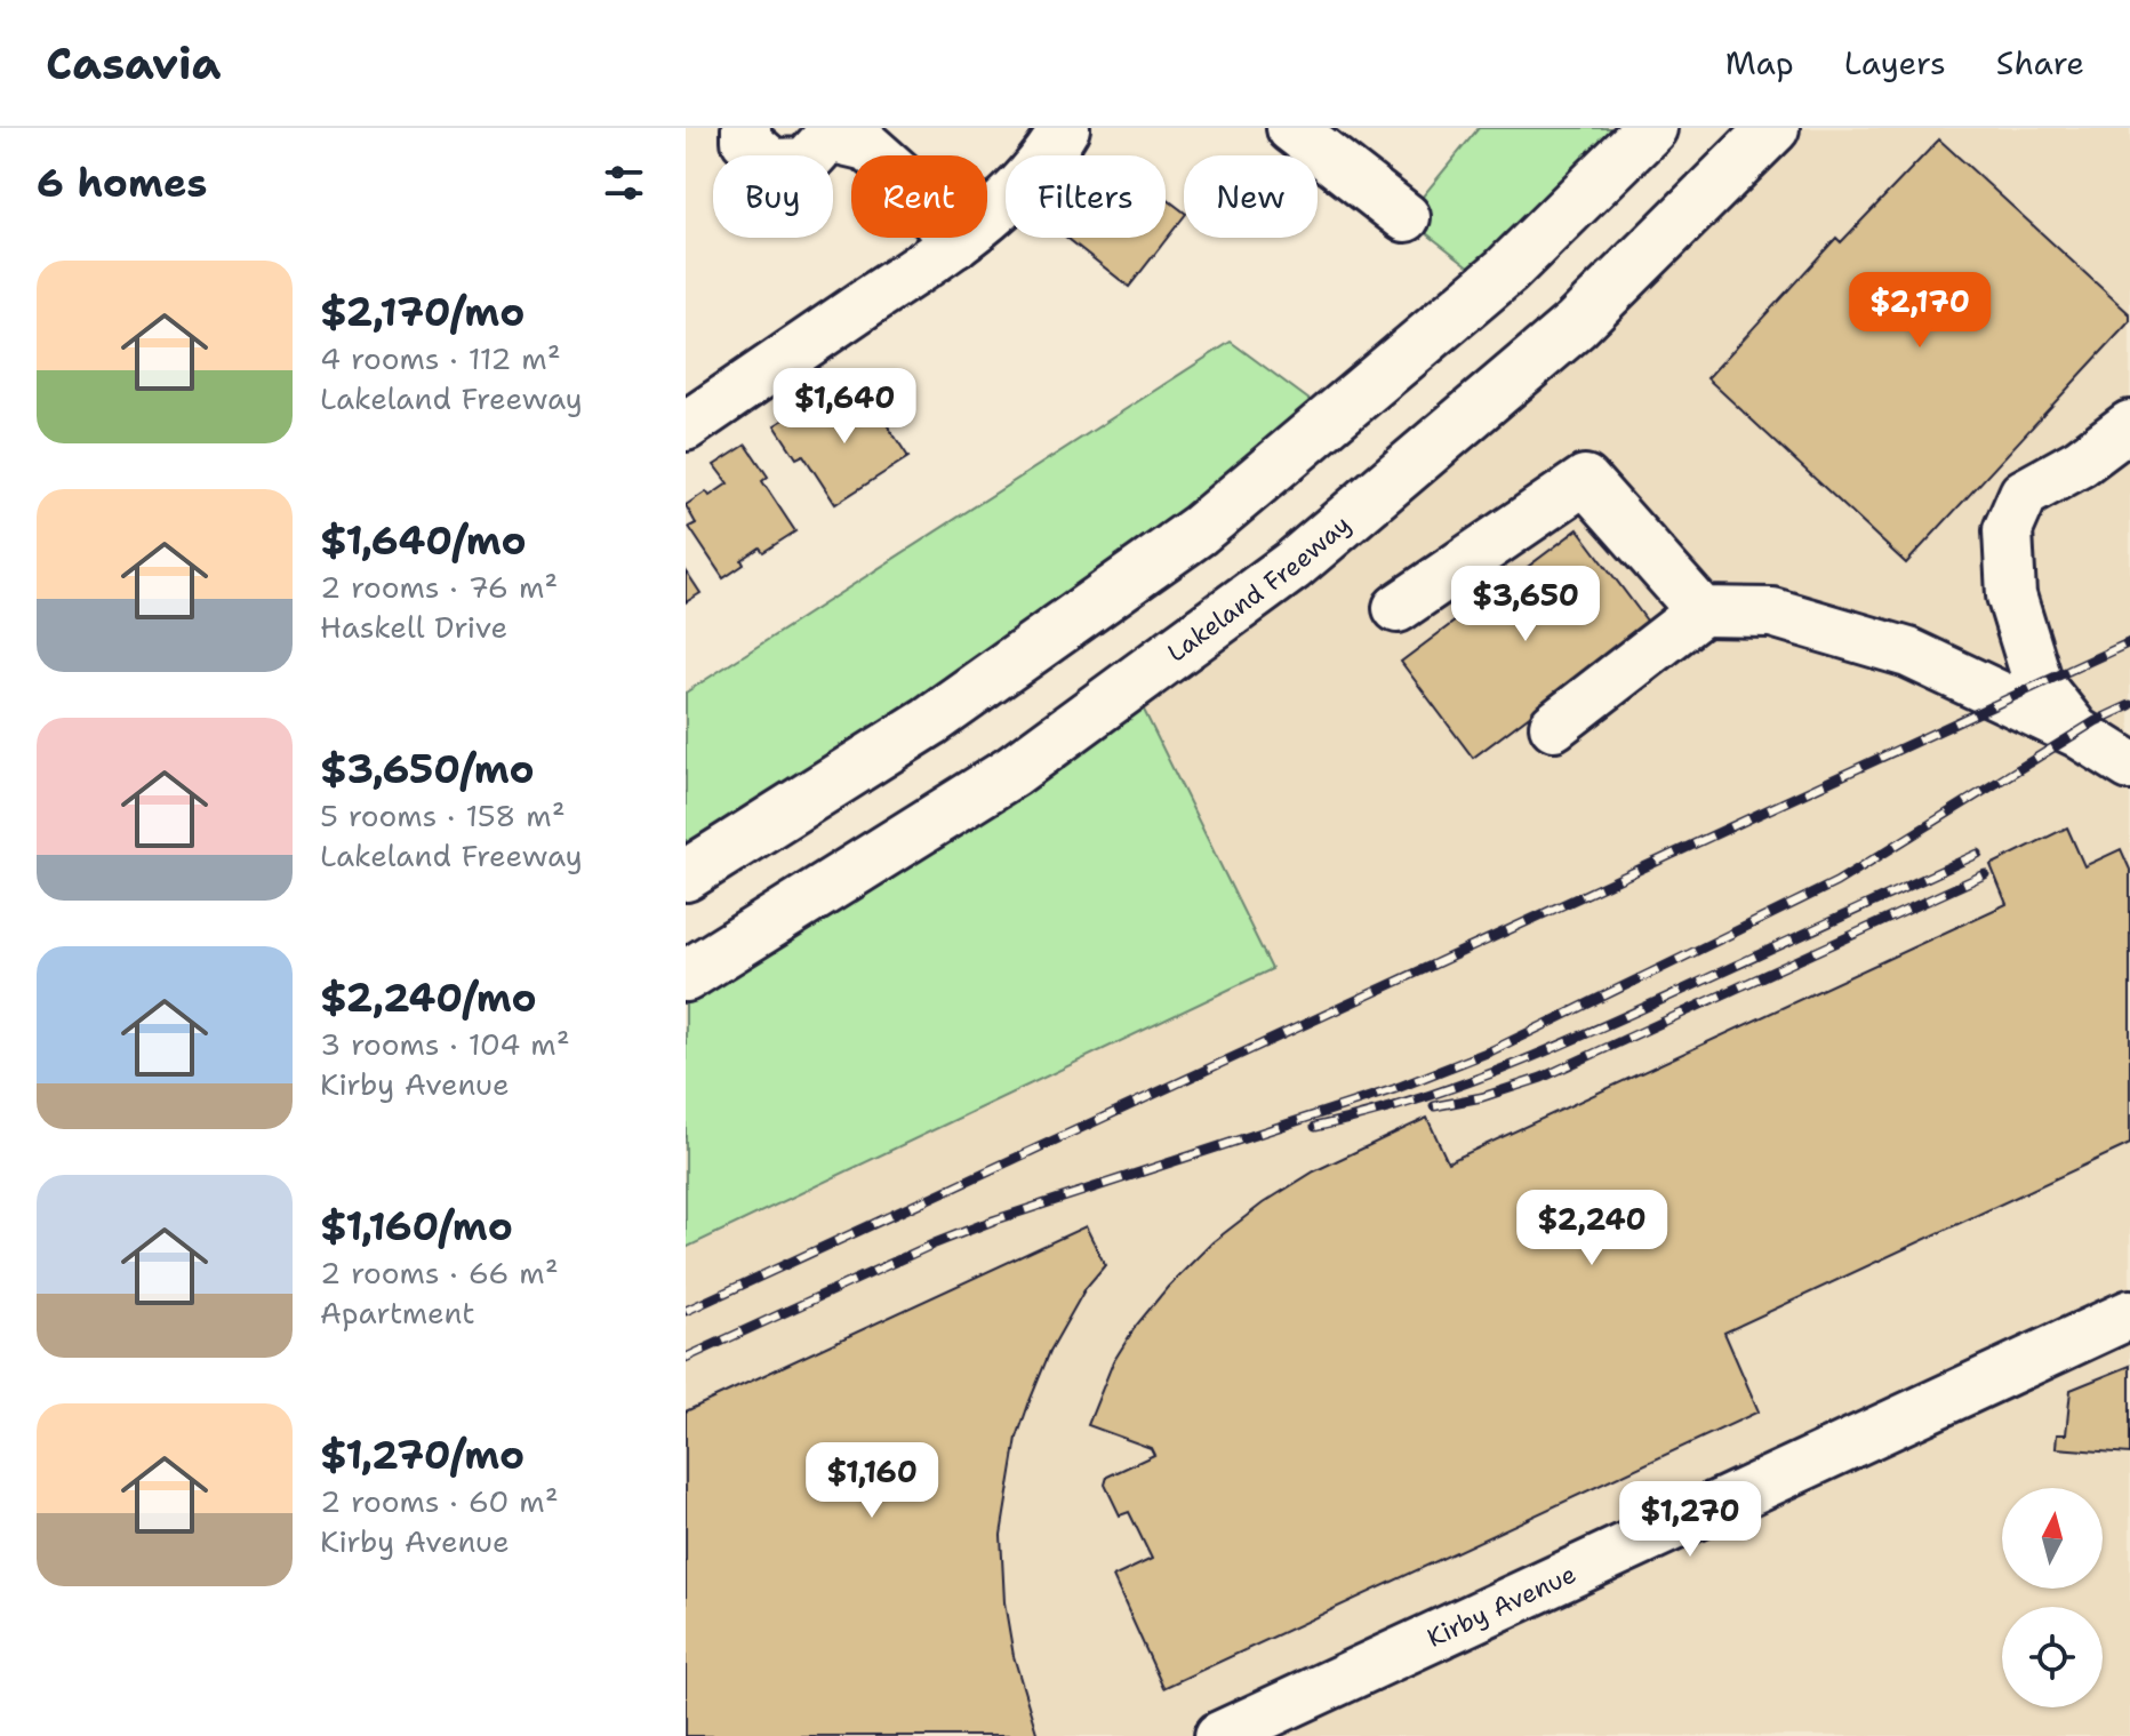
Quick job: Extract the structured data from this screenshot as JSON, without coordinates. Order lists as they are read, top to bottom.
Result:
{
  "streets": {
    "highway": ["Lakeland Freeway"],
    "street": ["Kirby Avenue"]
  },
  "north": "top",
  "page": {
    "header": "Casavia",
    "nav": ["Map", "Layers", "Share"],
    "heading": "6 homes",
    "chip": [
      "Buy",
      "Rent",
      "Filters",
      "New"
    ],
    "list": [
      {
        "name": "$2,170/mo",
        "note": "4 rooms · 112 m² · Lakeland Freeway"
      },
      {
        "name": "$1,640/mo",
        "note": "2 rooms · 76 m² · Haskell Drive"
      },
      {
        "name": "$3,650/mo",
        "note": "5 rooms · 158 m² · Lakeland Freeway"
      },
      {
        "name": "$2,240/mo",
        "note": "3 rooms · 104 m² · Kirby Avenue"
      },
      {
        "name": "$1,160/mo",
        "note": "2 rooms · 66 m² · Apartment"
      },
      {
        "name": "$1,270/mo",
        "note": "2 rooms · 60 m² · Kirby Avenue"
      }
    ],
    "price": [
      "$2,170",
      "$1,640",
      "$3,650",
      "$2,240",
      "$1,160",
      "$1,270"
    ]
  }
}
